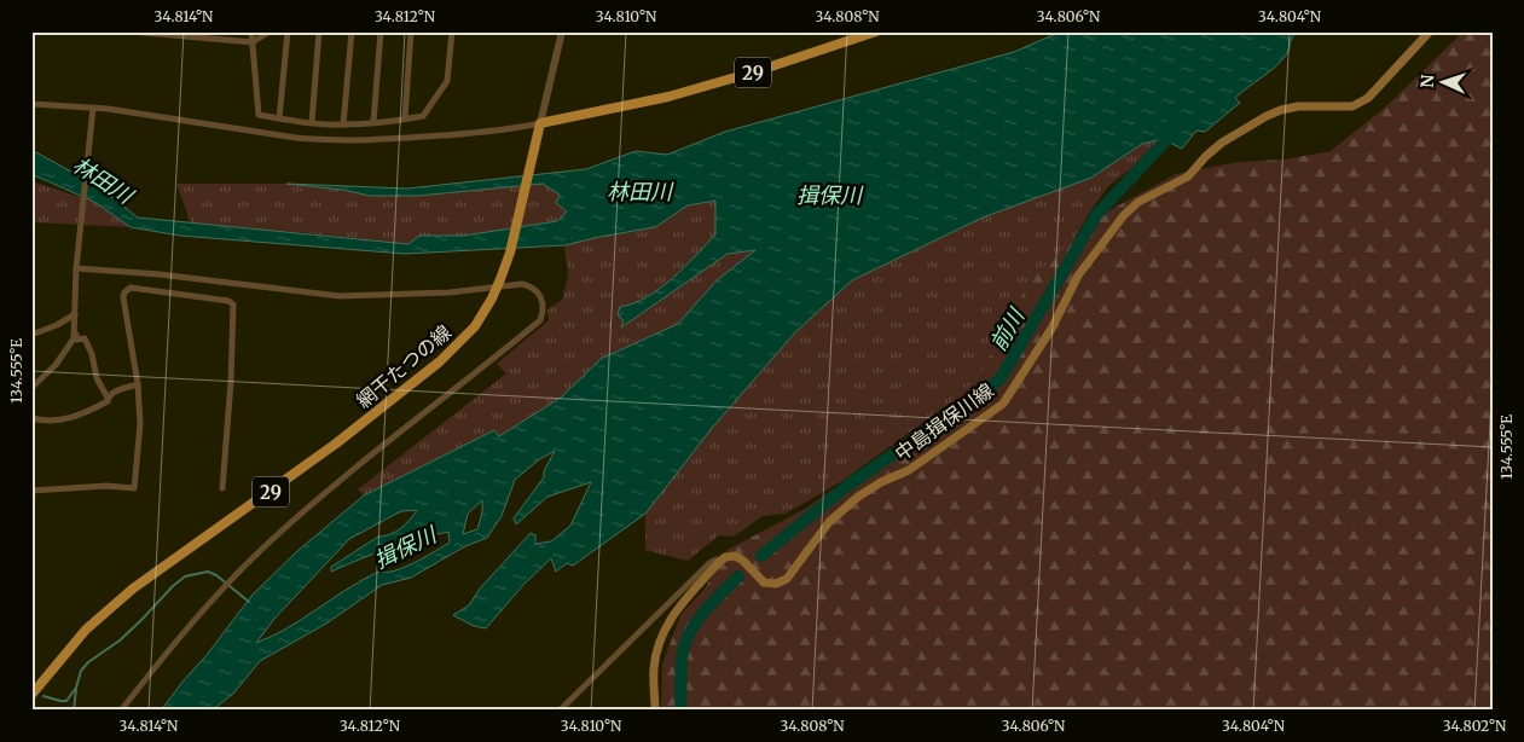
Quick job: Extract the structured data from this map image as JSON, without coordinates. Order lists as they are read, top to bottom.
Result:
{
  "streets": {
    "main road": ["29", "網干たつの線", "中島揖保川線"]
  },
  "crossings": [
    ["29", "網干たつの線"]
  ],
  "water": ["林田川", "揖保川", "前川"],
  "north": "left",
  "coordinates": [
    "34.814°N",
    "34.812°N",
    "34.810°N",
    "34.808°N",
    "34.806°N",
    "34.804°N",
    "134.555°E",
    "34.802°N"
  ]
}
